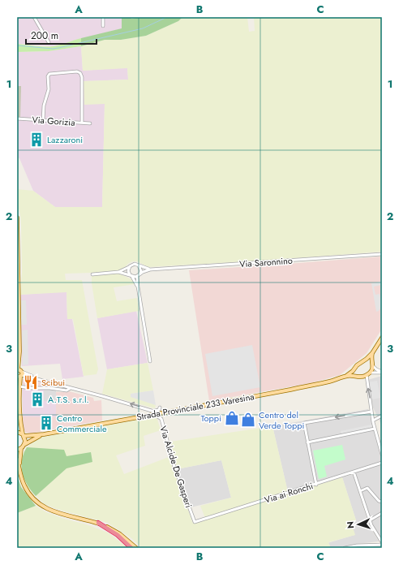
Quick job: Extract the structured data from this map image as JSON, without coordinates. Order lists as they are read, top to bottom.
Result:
{
  "streets": {
    "main road": ["Strada Provinciale 233 Varesina"],
    "street": [
      "Via Gorizia",
      "Via Saronnino",
      "Via Alcide De Gasperi",
      "Via ai Ronchi"
    ]
  },
  "crossings": [
    ["Strada Provinciale 233 Varesina", "Via Alcide De Gasperi"],
    ["Via Alcide De Gasperi", "Via ai Ronchi"]
  ],
  "places": {
    "building": ["Lazzaroni", "A.T.S. s.r.l.", "Centro Commerciale"],
    "restaurant": ["Scibui"],
    "shop": ["Toppi", "Centro del Verde Toppi"]
  },
  "scale_bar": "200 m",
  "north": "left",
  "grid": {
    "columns": ["A", "B", "C"],
    "rows": [
      "1",
      "2",
      "3",
      "4"
    ]
  }
}
